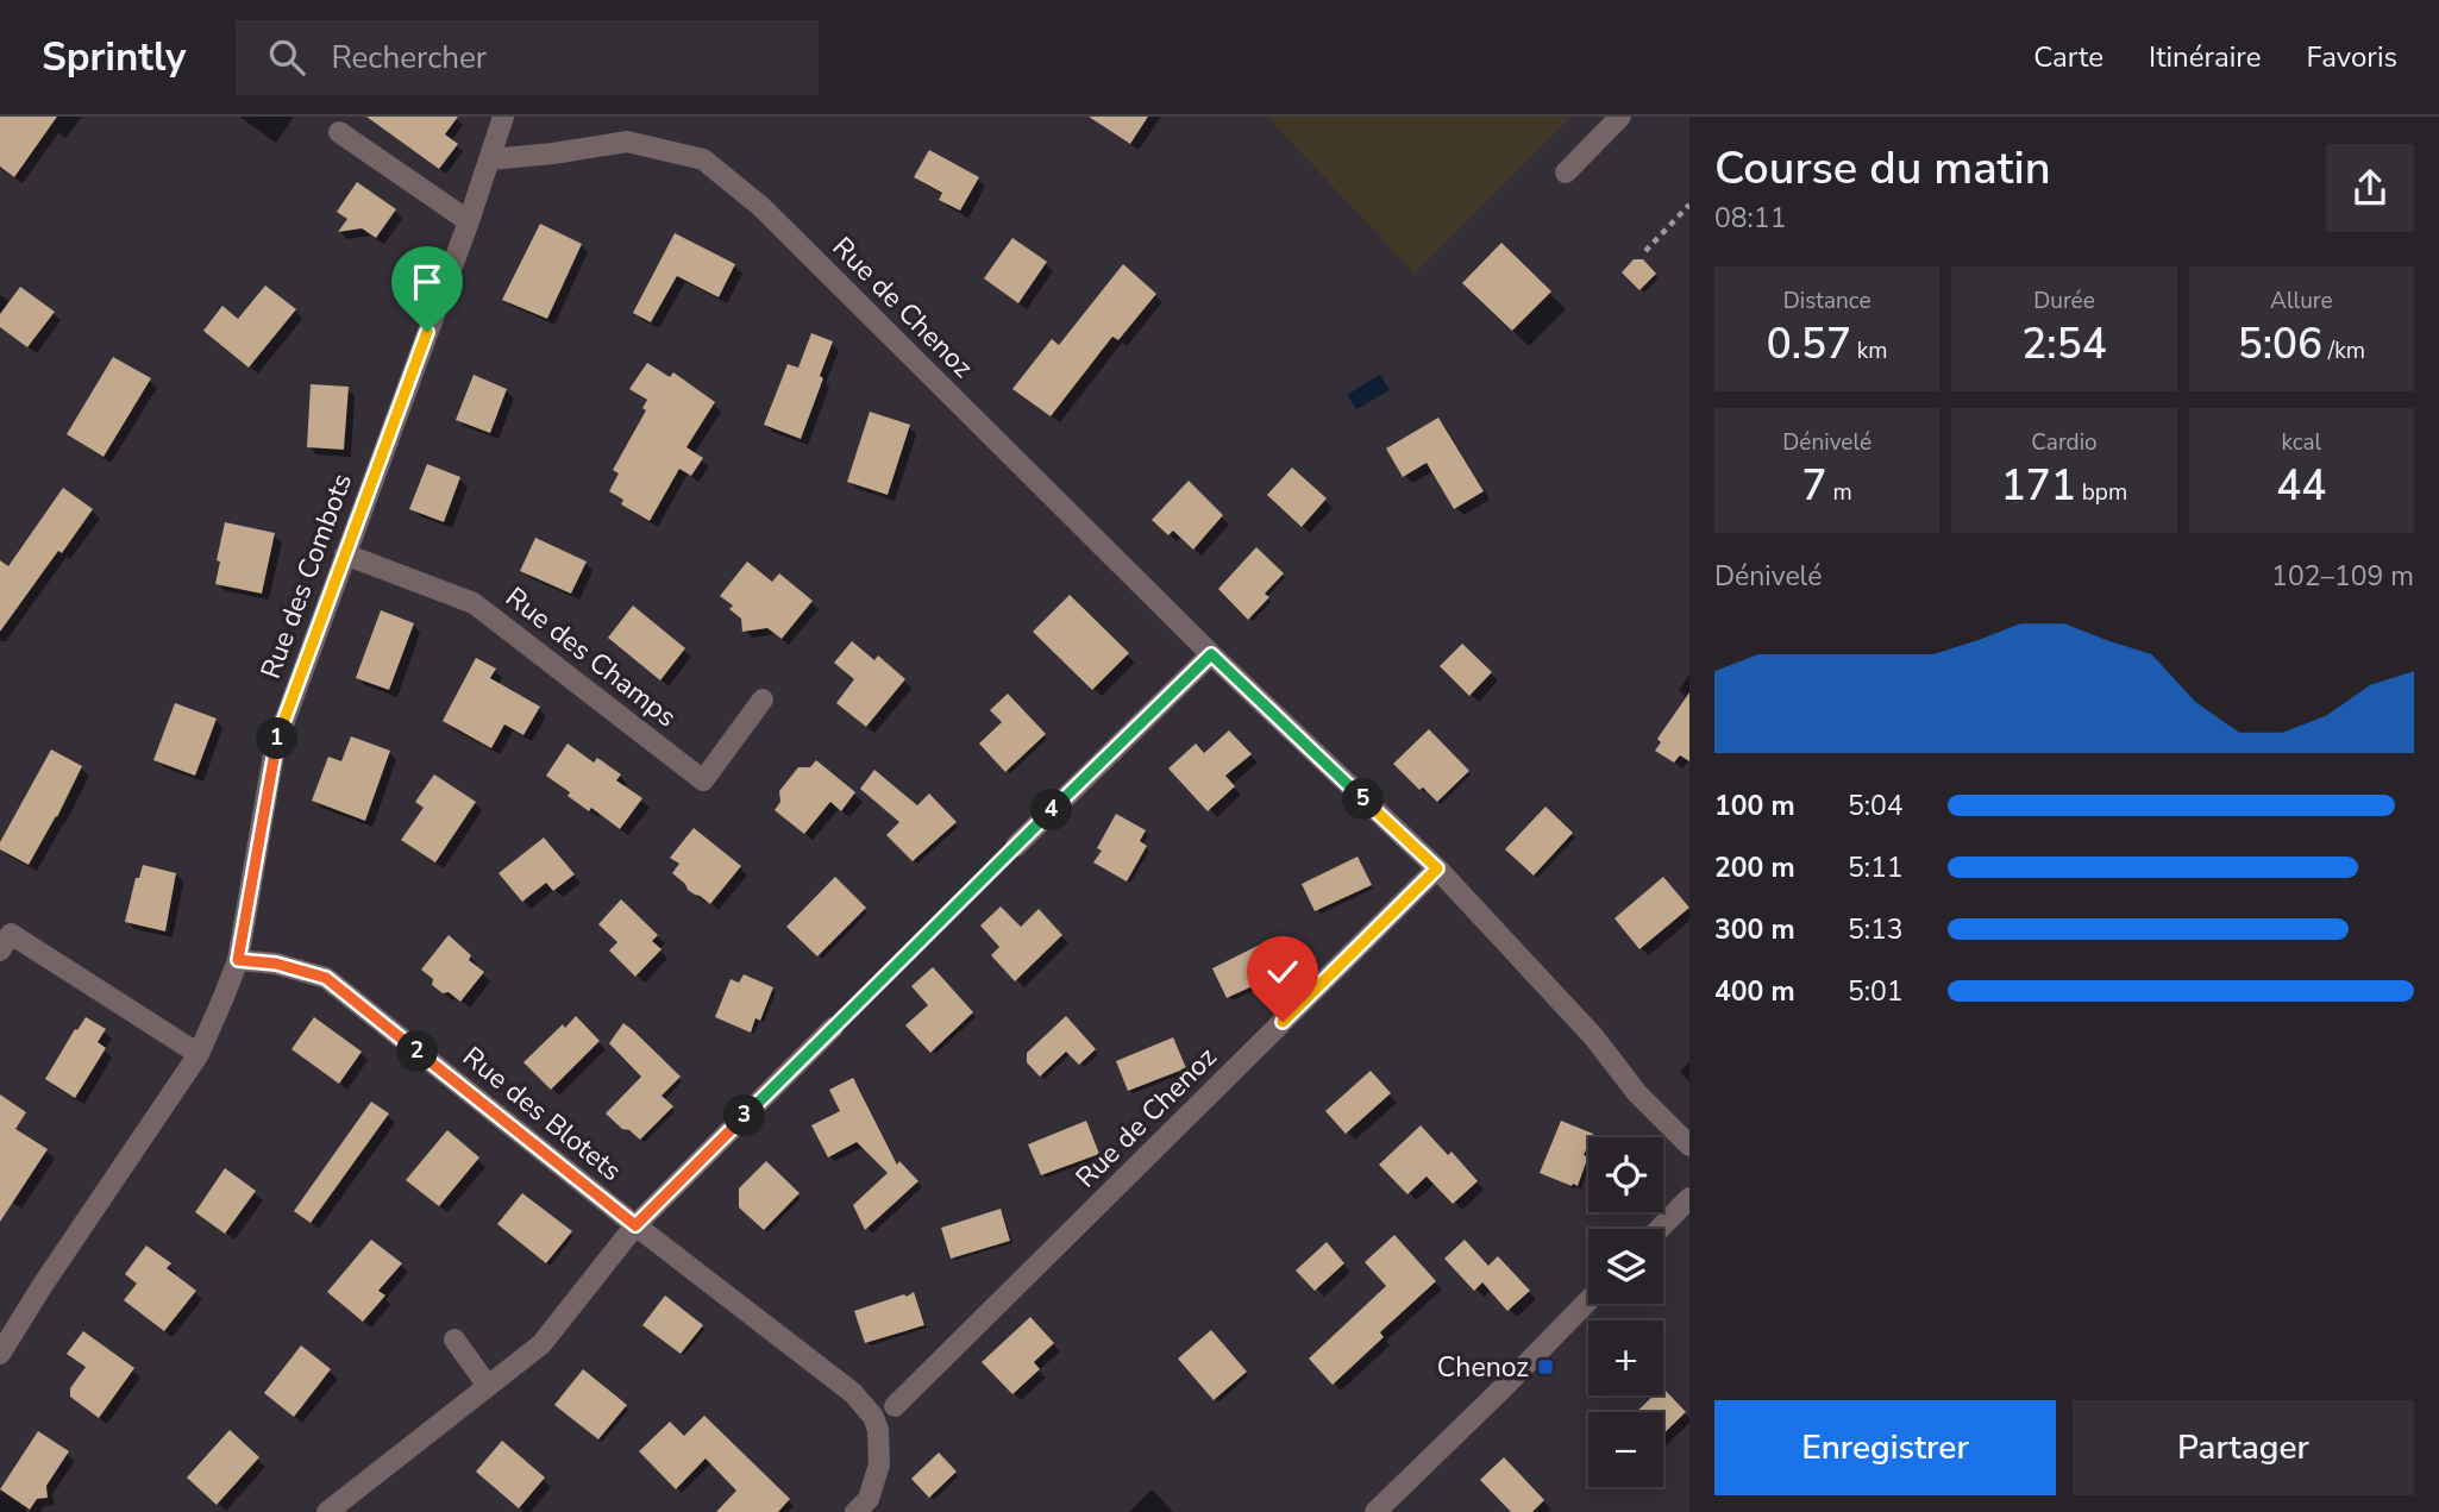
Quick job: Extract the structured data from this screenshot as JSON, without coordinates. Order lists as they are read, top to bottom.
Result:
{
  "streets": {
    "street": [
      "Rue de Chenoz",
      "Rue des Combots",
      "Rue des Champs",
      "Rue des Blotets"
    ]
  },
  "crossings": [
    ["Rue de Chenoz", "Rue des Combots"],
    ["Rue des Combots", "Rue des Champs"],
    ["Rue des Combots", "Rue des Blotets"]
  ],
  "places": {
    "transit": ["Chenoz"]
  },
  "page": {
    "header": "Sprintly",
    "search": "Rechercher",
    "nav": ["Carte", "Itinéraire", "Favoris"],
    "heading": ["Course du matin", "08:11"],
    "stats": [
      ["Distance", "0.57 km"],
      ["Durée", "2:54"],
      ["Allure", "5:06 /km"],
      ["Dénivelé", "7 m"],
      ["Cardio", "171 bpm"],
      ["kcal", "44"]
    ],
    "chart": ["Dénivelé", "102–109 m"],
    "pins": [
      "1",
      "5",
      "4",
      "2",
      "3"
    ],
    "list": [
      {
        "name": "100 m",
        "note": "5:04"
      },
      {
        "name": "200 m",
        "note": "5:11"
      },
      {
        "name": "300 m",
        "note": "5:13"
      },
      {
        "name": "400 m",
        "note": "5:01"
      }
    ],
    "map_buttons": ["+", "−"],
    "buttons": ["Enregistrer", "Partager"]
  }
}
